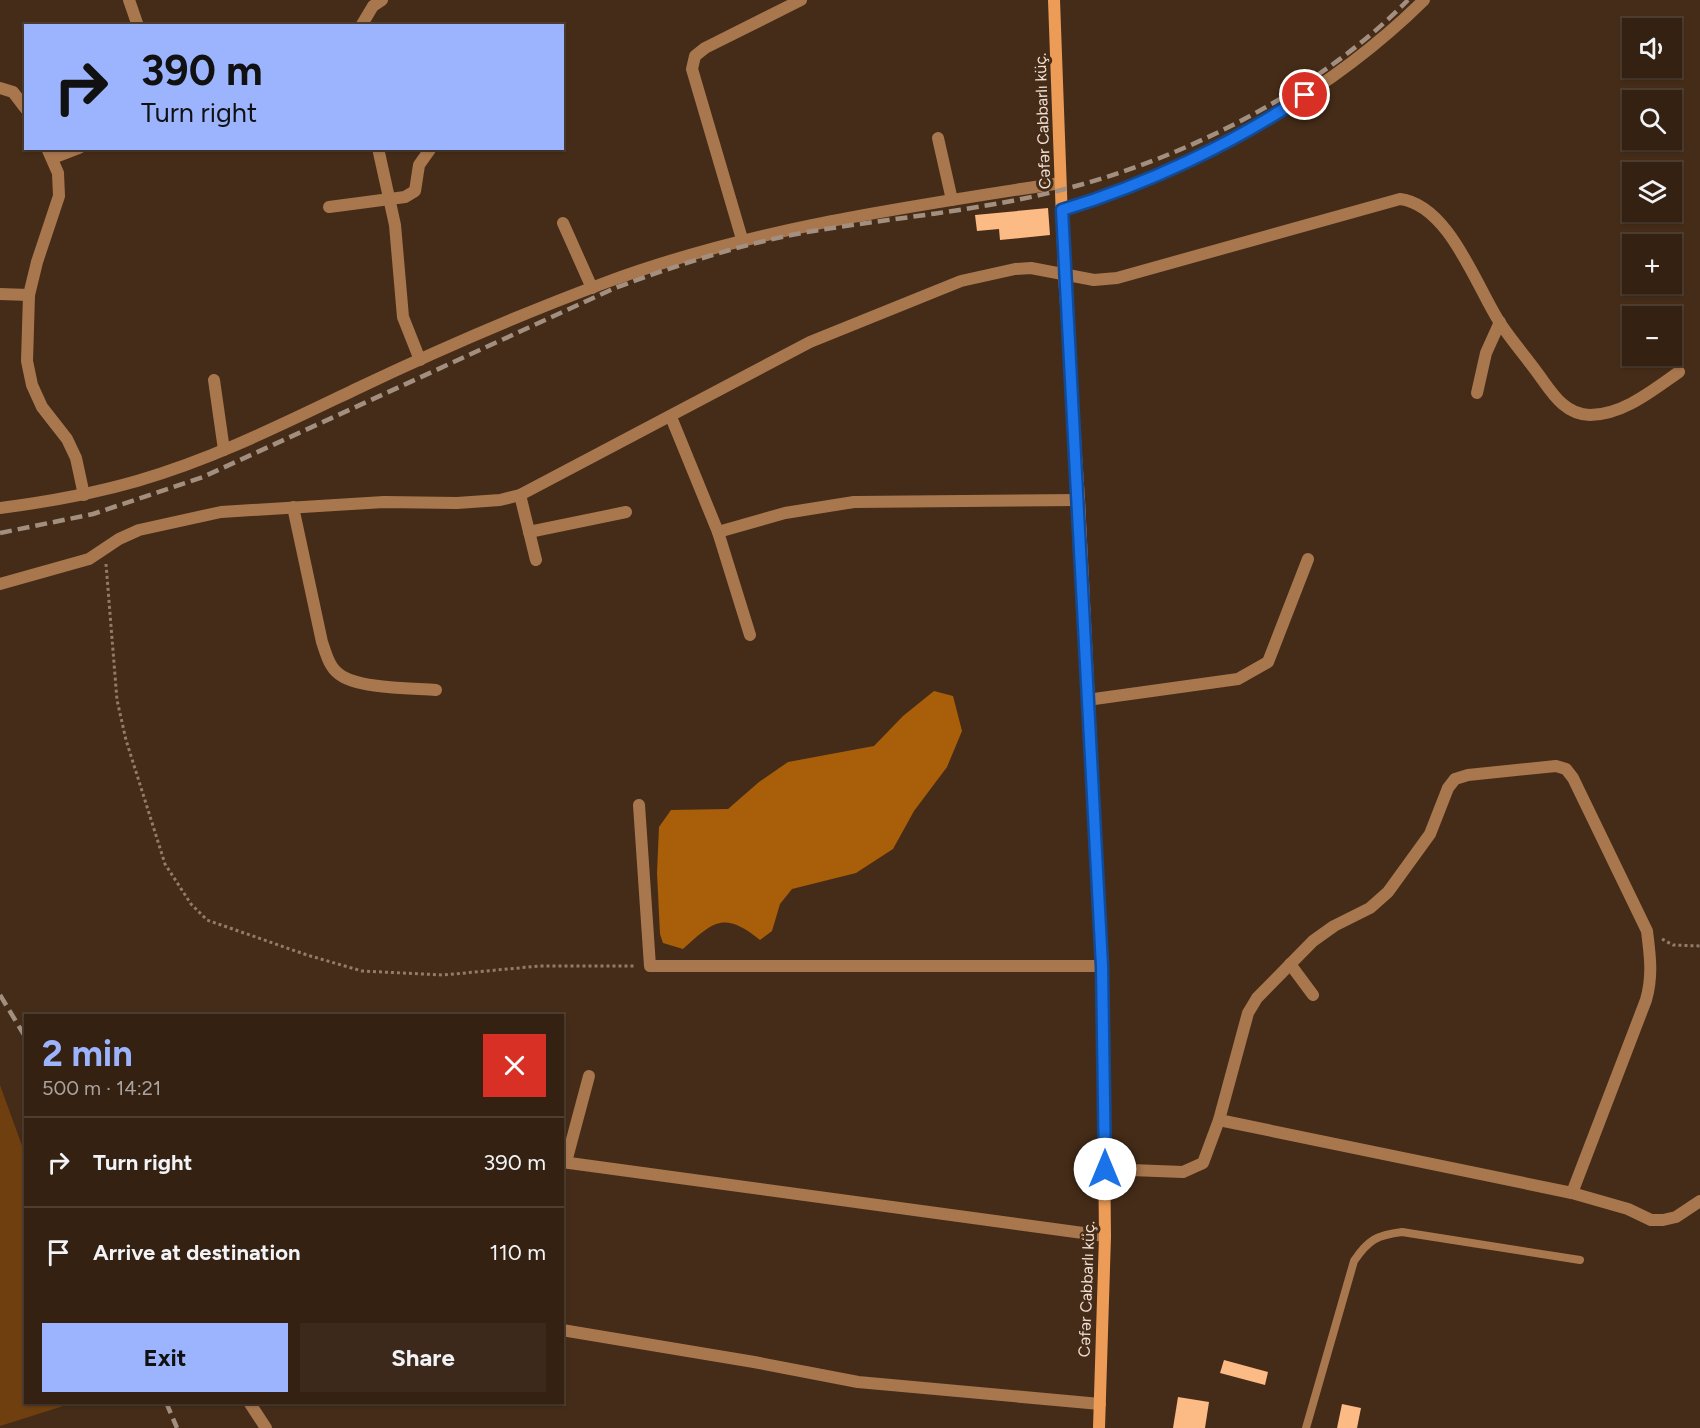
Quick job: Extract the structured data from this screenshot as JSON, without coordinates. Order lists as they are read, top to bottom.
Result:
{
  "streets": {
    "street": ["Cəfər Cabbarlı küç."]
  },
  "page": {
    "map_buttons": ["+", "−"],
    "turn": ["390 m", "Turn right"],
    "heading": ["2 min", "500 m · 14:21"],
    "list": [
      {
        "name": "Turn right",
        "value": "390 m"
      },
      {
        "name": "Arrive at destination",
        "value": "110 m"
      }
    ],
    "buttons": ["Exit", "Share"]
  }
}
